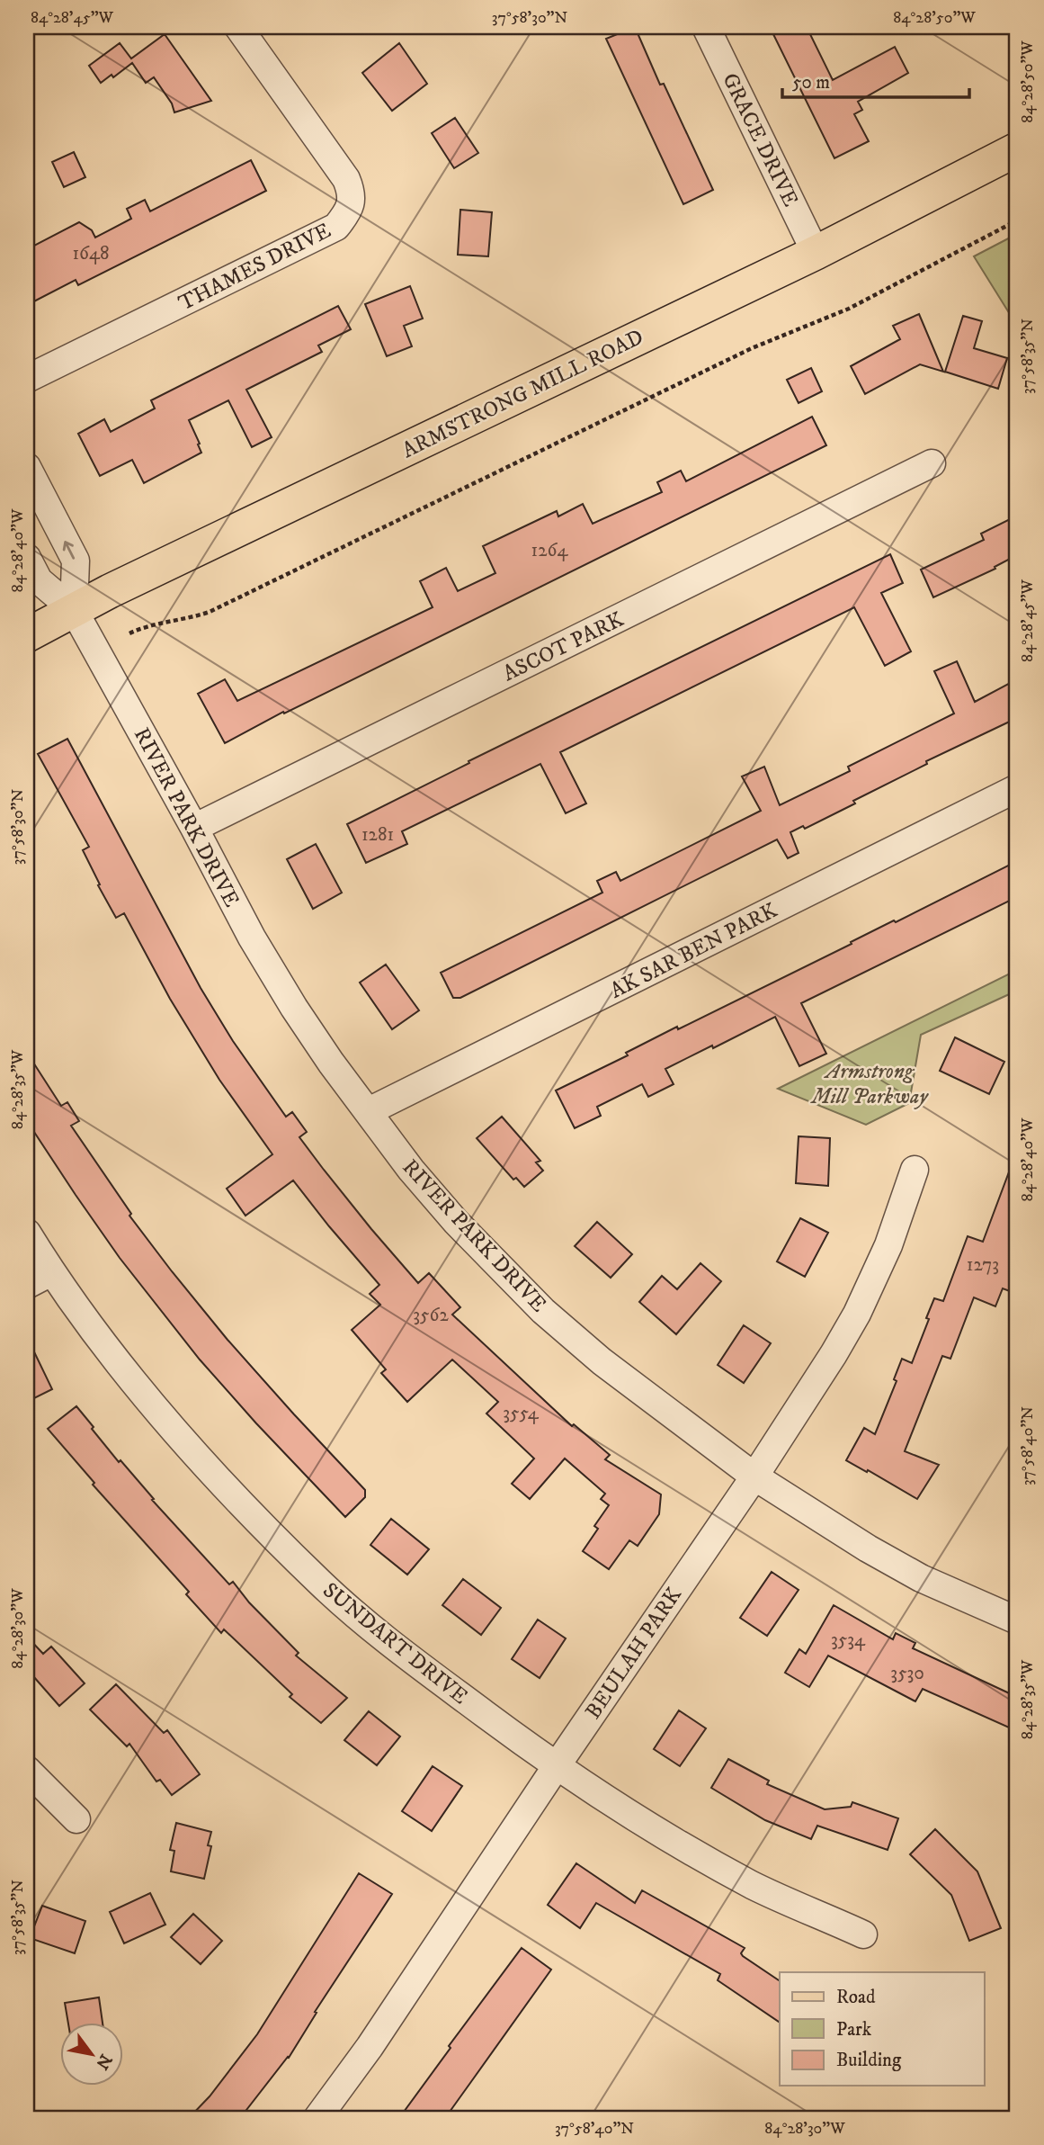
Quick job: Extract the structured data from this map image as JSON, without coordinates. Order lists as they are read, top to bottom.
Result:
{
  "streets": {
    "main road": ["ARMSTRONG MILL ROAD"],
    "street": [
      "GRACE DRIVE",
      "THAMES DRIVE",
      "ASCOT PARK",
      "RIVER PARK DRIVE",
      "AK SAR BEN PARK",
      "SUNDART DRIVE",
      "BEULAH PARK"
    ]
  },
  "crossings": [
    ["GRACE DRIVE", "ARMSTRONG MILL ROAD"],
    ["ARMSTRONG MILL ROAD", "RIVER PARK DRIVE"],
    ["ASCOT PARK", "RIVER PARK DRIVE"],
    ["RIVER PARK DRIVE", "AK SAR BEN PARK"],
    ["RIVER PARK DRIVE", "BEULAH PARK"],
    ["SUNDART DRIVE", "BEULAH PARK"]
  ],
  "parks": ["Armstrong Mill Parkway"],
  "house_numbers": [
    "1648",
    "1264",
    "1281",
    "1273",
    "3562",
    "3554",
    "3534",
    "3530"
  ],
  "legend": ["Road", "Park", "Building"],
  "scale_bar": "50 m",
  "north": "bottom right",
  "coordinates": [
    "84°28'45\"W",
    "37°58'30\"N",
    "84°28'50\"W",
    "37°58'35\"N",
    "84°28'40\"W",
    "84°28'35\"W",
    "37°58'40\"N",
    "84°28'30\"W"
  ]
}
